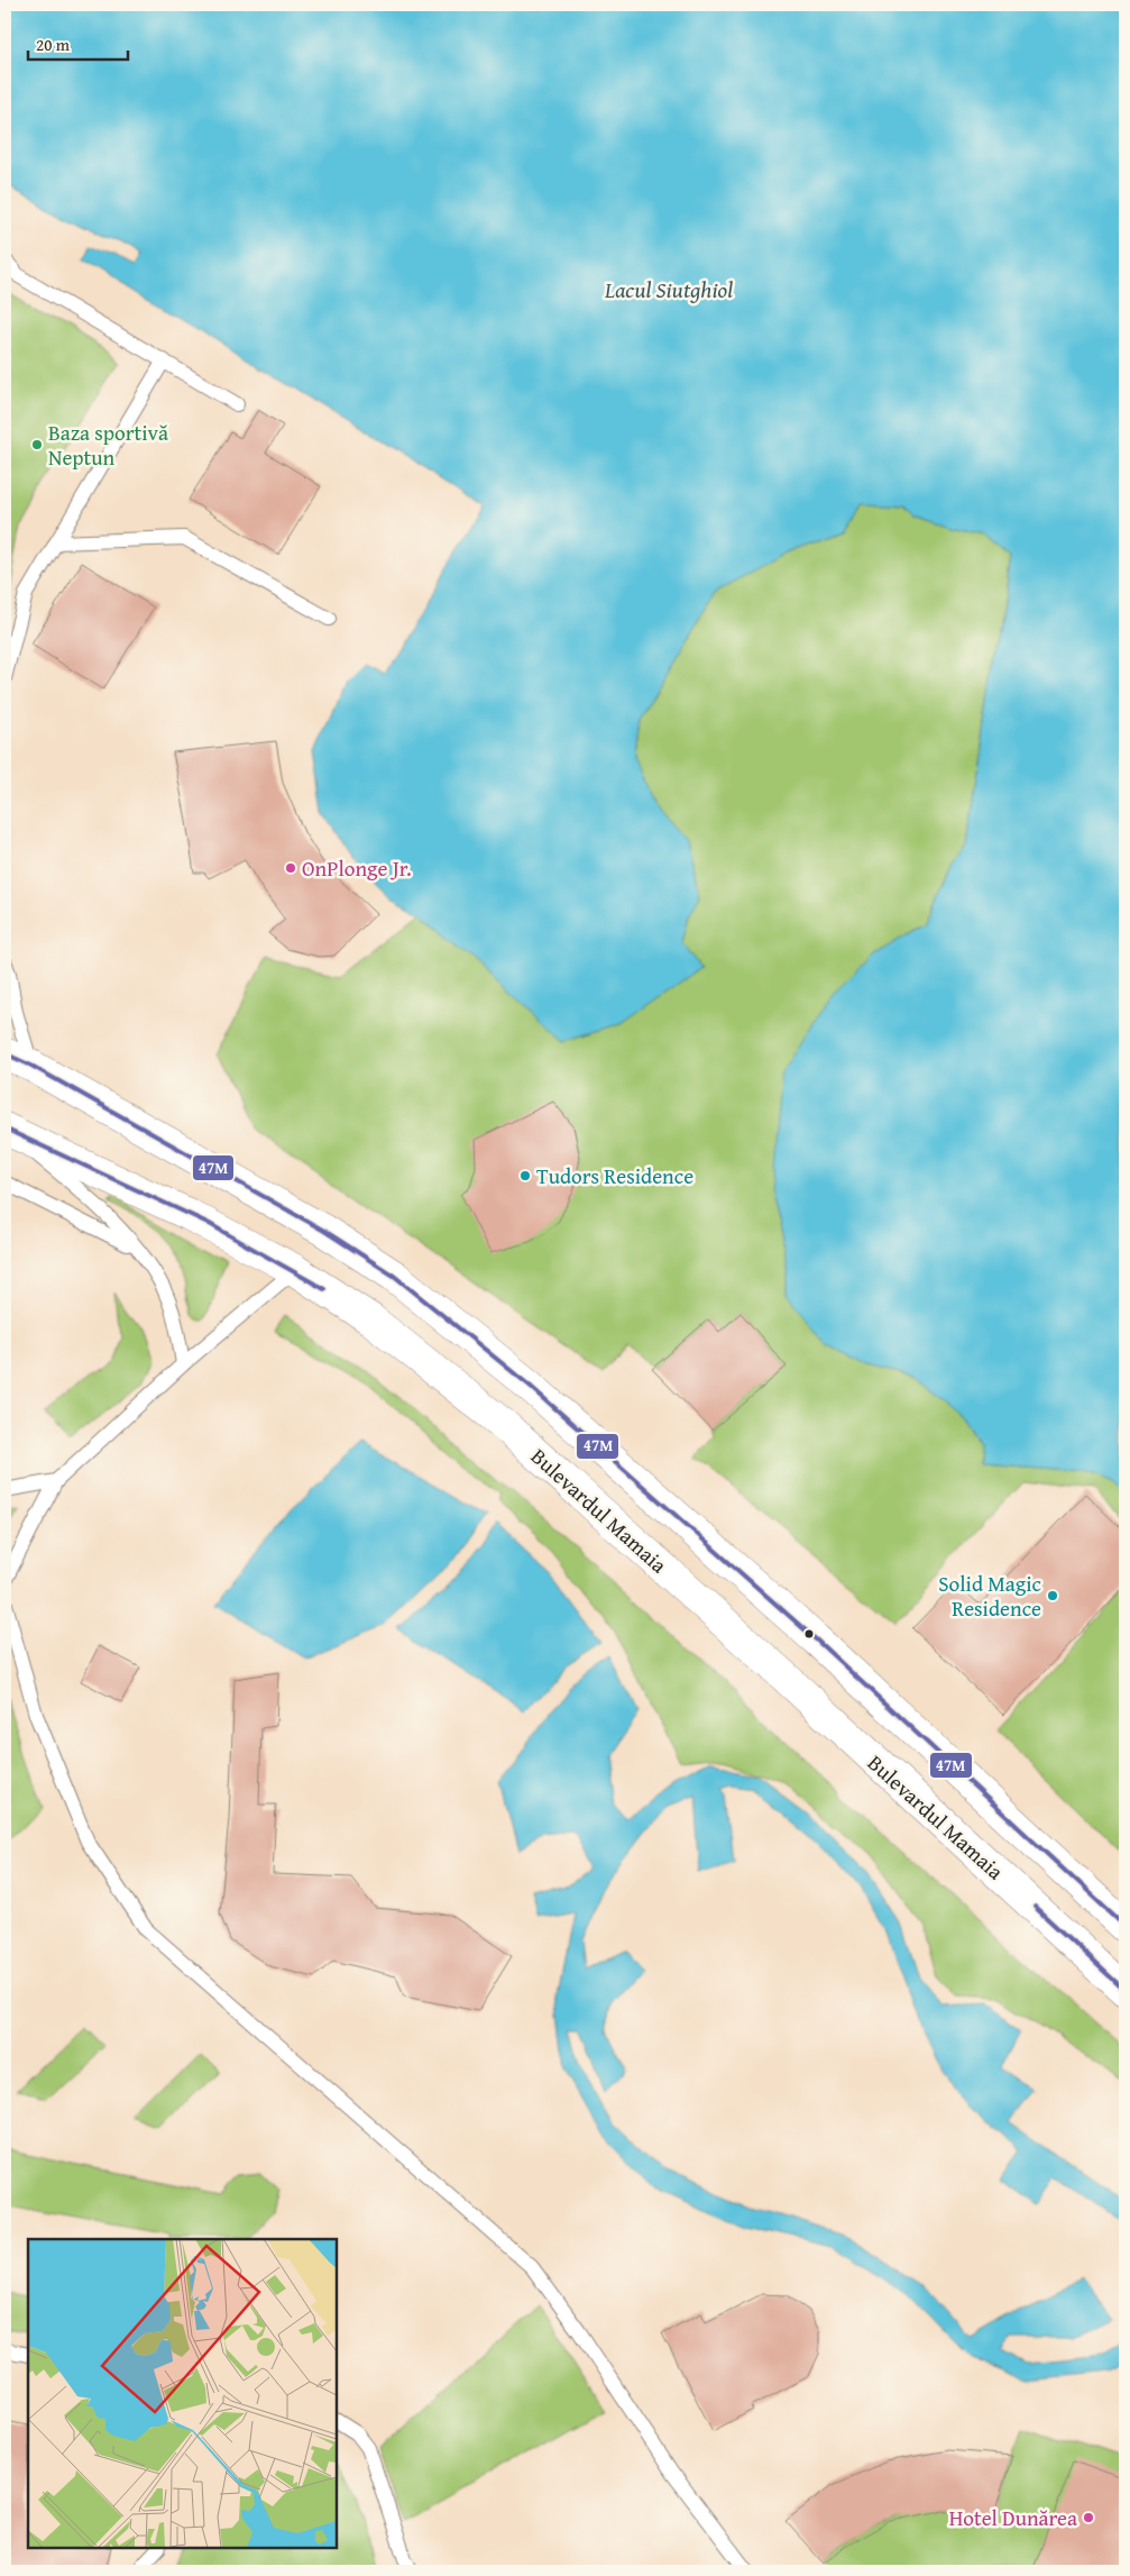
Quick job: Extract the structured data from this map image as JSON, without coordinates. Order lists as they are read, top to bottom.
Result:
{
  "streets": {
    "main road": ["Bulevardul Mamaia"]
  },
  "water": ["Lacul Siutghiol"],
  "places": [
    "Baza sportivă Neptun",
    "OnPlonge Jr.",
    "Tudors Residence",
    "Solid Magic Residence",
    "Hotel Dunărea"
  ],
  "lines": ["transit line 47M"],
  "scale_bar": "20 m"
}
